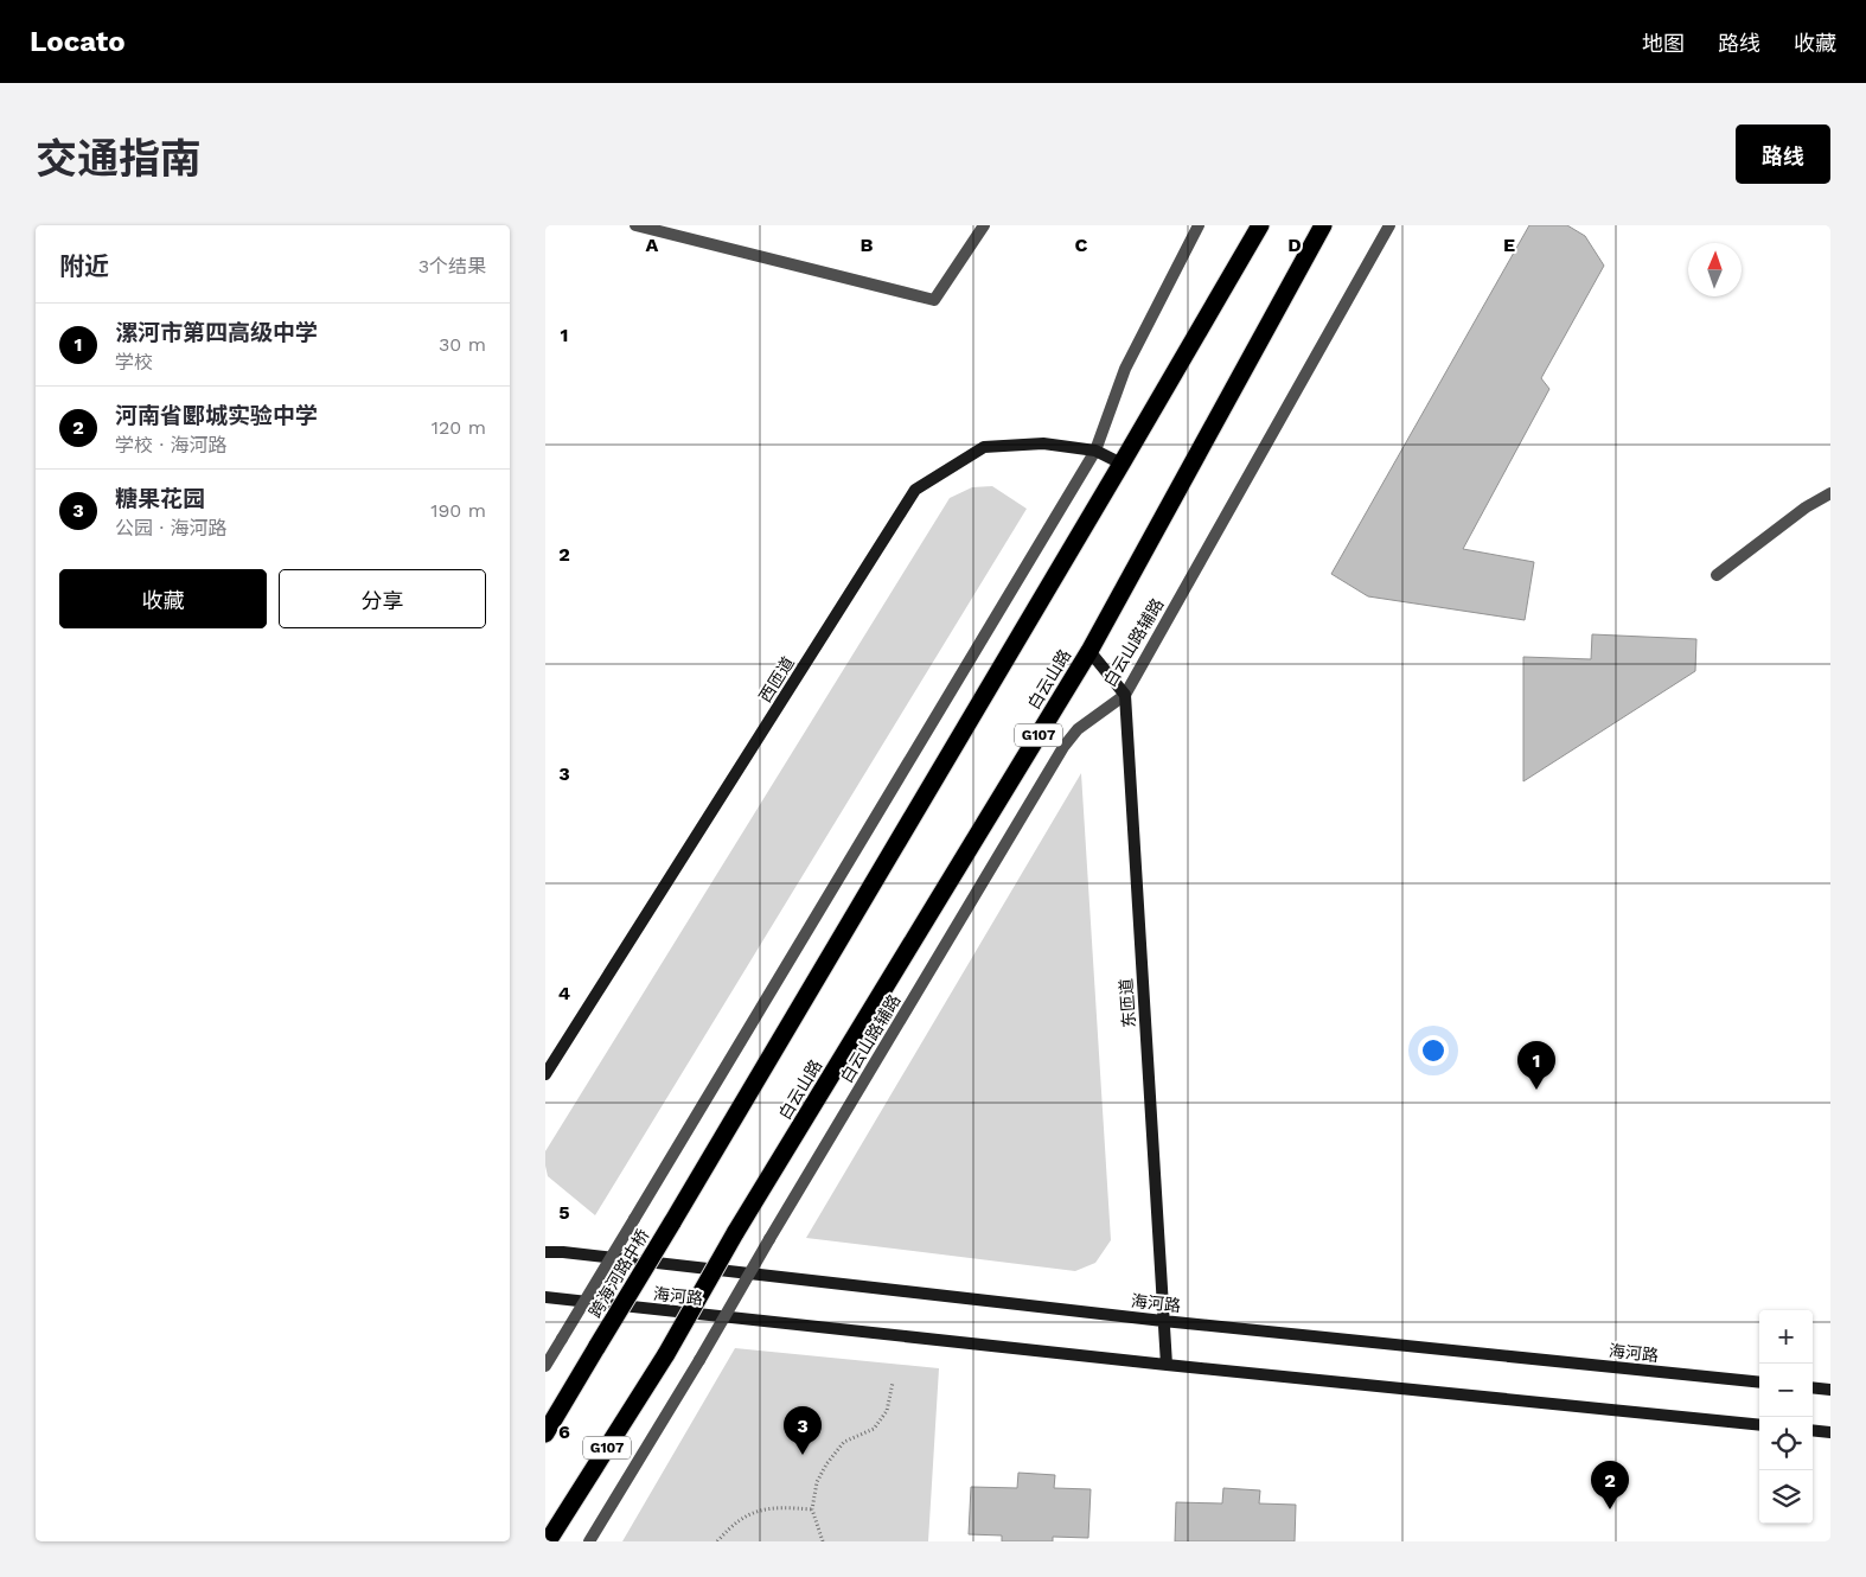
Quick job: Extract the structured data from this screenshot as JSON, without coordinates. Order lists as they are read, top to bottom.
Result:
{
  "streets": {
    "highway": ["白云山路", "G107", "跨海河路中桥"],
    "street": [
      "白云山路辅路",
      "西匝道",
      "东匝道",
      "海河路"
    ]
  },
  "crossings": [
    ["白云山路辅路", "东匝道"],
    ["西匝道", "跨海河路中桥"],
    ["东匝道", "海河路"]
  ],
  "north": "top",
  "page": {
    "header": "Locato",
    "nav": ["地图", "路线", "收藏"],
    "title": "交通指南",
    "buttons": [
      "路线",
      ["收藏", "分享"]
    ],
    "heading": ["附近", "3个结果"],
    "list": [
      {
        "mark": "1",
        "name": "漯河市第四高级中学",
        "note": "学校",
        "value": "30 m"
      },
      {
        "mark": "2",
        "name": "河南省郾城实验中学",
        "note": "学校 · 海河路",
        "value": "120 m"
      },
      {
        "mark": "3",
        "name": "糖果花园",
        "note": "公园 · 海河路",
        "value": "190 m"
      }
    ],
    "pins": ["1", "3", "2"],
    "map_buttons": ["+", "−"]
  },
  "grid": {
    "columns": [
      "A",
      "B",
      "C",
      "D",
      "E"
    ],
    "rows": [
      "1",
      "2",
      "3",
      "4",
      "5",
      "6"
    ]
  }
}
